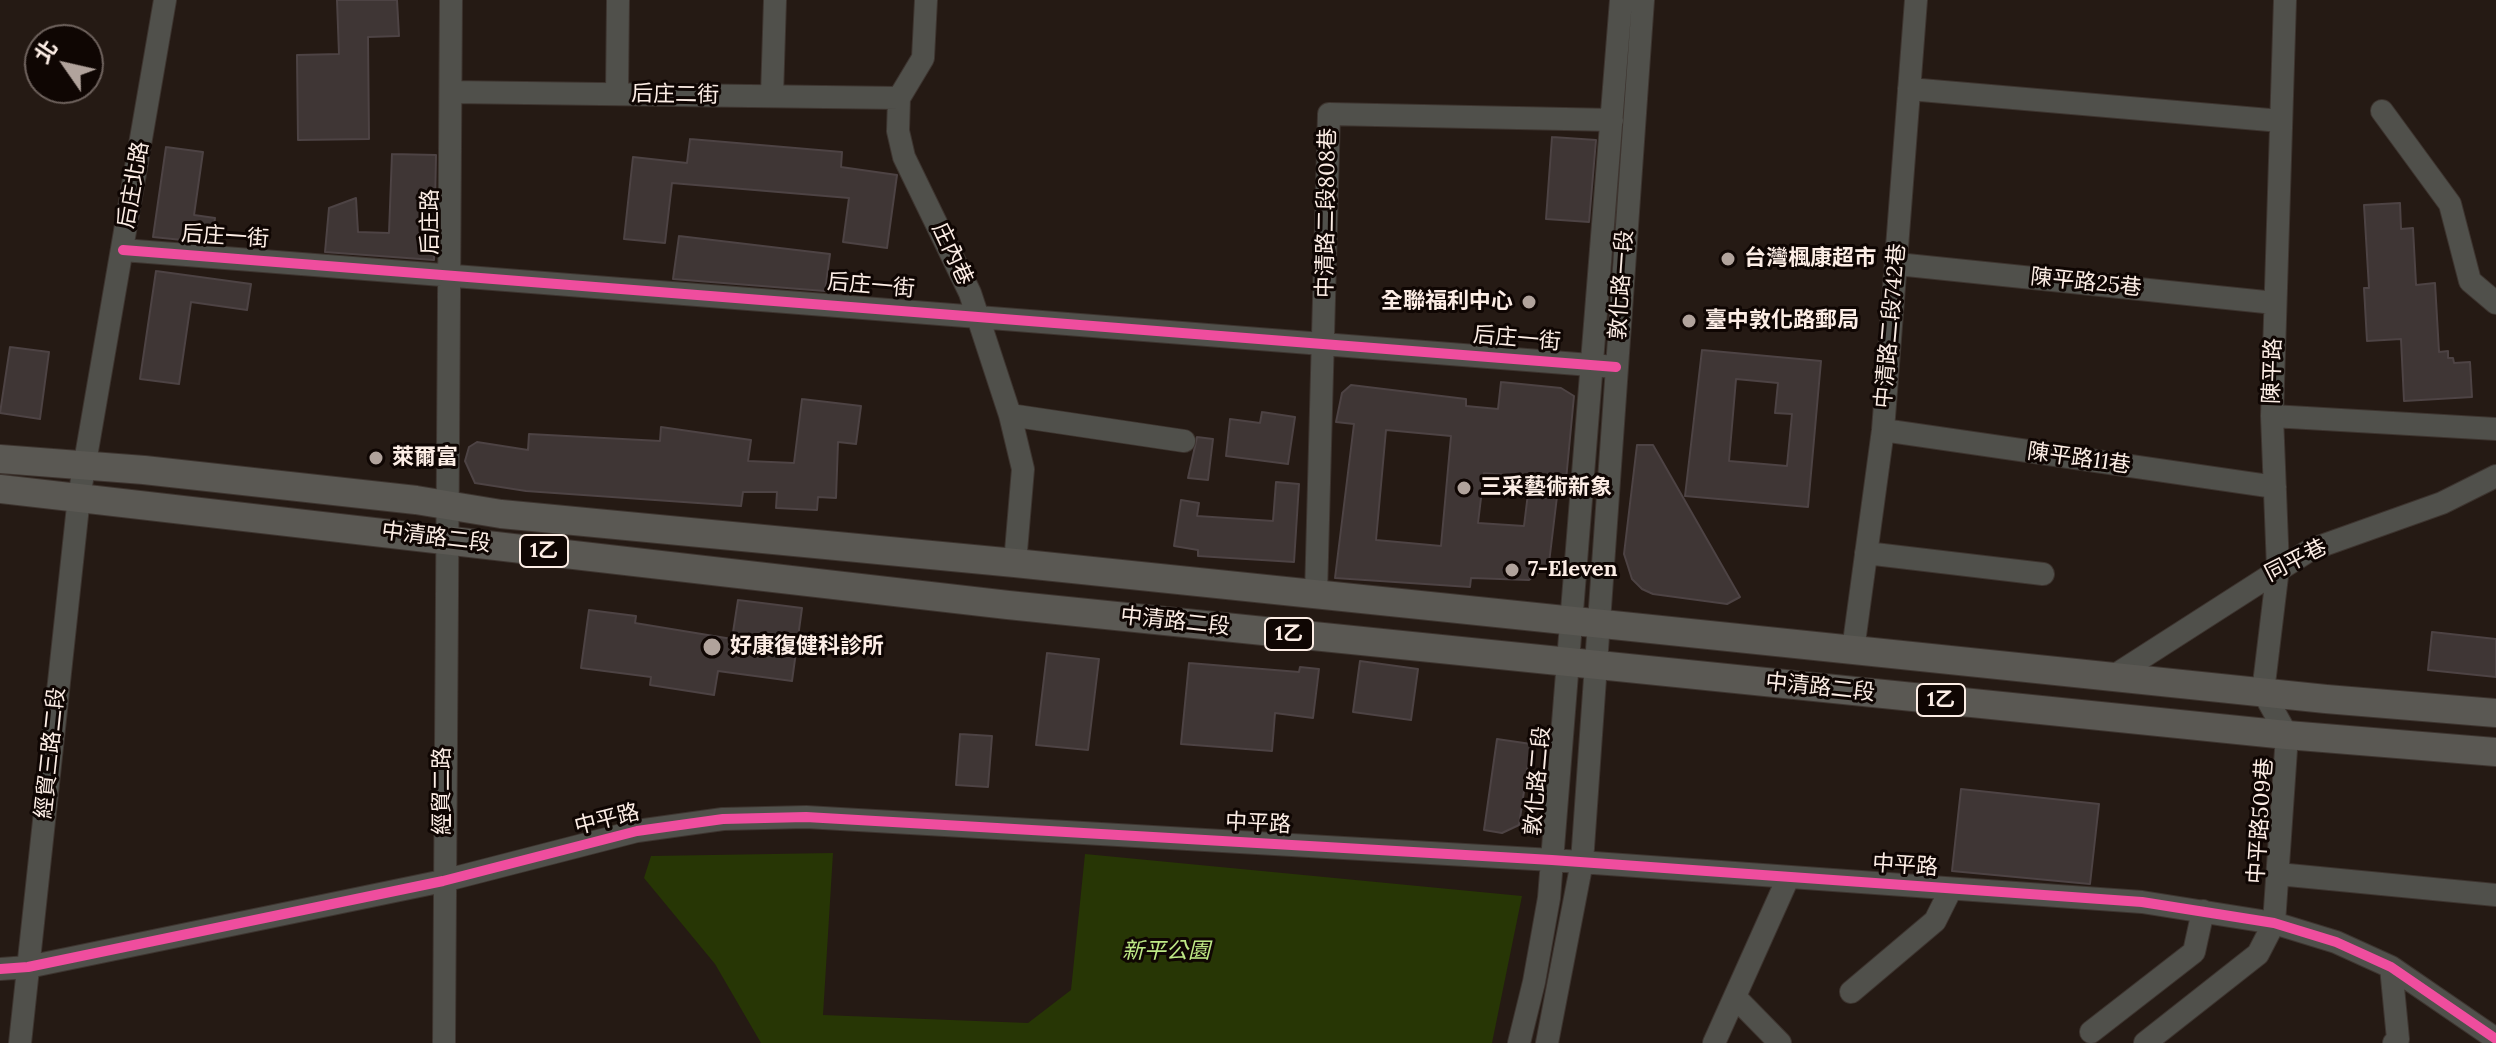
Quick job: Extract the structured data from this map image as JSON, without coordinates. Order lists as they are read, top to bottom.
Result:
{
  "streets": {
    "main road": ["中清路二段", "1乙"],
    "street": [
      "后庄二街",
      "后庄北路",
      "中清路二段808巷",
      "后庄路",
      "后庄一街",
      "庄內巷",
      "陳平路25巷",
      "敦化路一段",
      "中清路二段742巷",
      "陳平路",
      "陳平路11巷",
      "同平巷",
      "經貿三路二段",
      "敦化路二段",
      "經貿二路",
      "中平路",
      "中平路509巷"
    ]
  },
  "crossings": [
    ["后庄二街", "后庄路"],
    ["后庄二街", "庄內巷"],
    ["后庄北路", "后庄一街"],
    ["后庄北路", "中清路二段"],
    ["后庄北路", "經貿三路二段"],
    ["中清路二段808巷", "后庄一街"],
    ["中清路二段808巷", "敦化路一段"],
    ["中清路二段808巷", "中清路二段"],
    ["后庄路", "后庄一街"],
    ["后庄路", "中清路二段"],
    ["后庄路", "經貿二路"],
    ["后庄一街", "庄內巷"],
    ["后庄一街", "敦化路一段"],
    ["庄內巷", "中清路二段"],
    ["陳平路25巷", "中清路二段742巷"],
    ["陳平路25巷", "陳平路"],
    ["敦化路一段", "中清路二段"],
    ["敦化路一段", "敦化路二段"],
    ["中清路二段742巷", "陳平路11巷"],
    ["中清路二段742巷", "中清路二段"],
    ["陳平路", "陳平路11巷"],
    ["陳平路", "中清路二段"],
    ["陳平路", "同平巷"],
    ["中清路二段", "同平巷"],
    ["中清路二段", "經貿三路二段"],
    ["中清路二段", "敦化路二段"],
    ["中清路二段", "經貿二路"],
    ["中清路二段", "中平路509巷"],
    ["經貿三路二段", "中平路"],
    ["敦化路二段", "中平路"],
    ["經貿二路", "中平路"],
    ["中平路", "中平路509巷"]
  ],
  "parks": ["新平公園"],
  "places": [
    "台灣楓康超市",
    "全聯福利中心",
    "臺中敦化路郵局",
    "萊爾富",
    "三采藝術新象",
    "7-Eleven",
    "好康復健科診所"
  ],
  "north": "top left"
}
